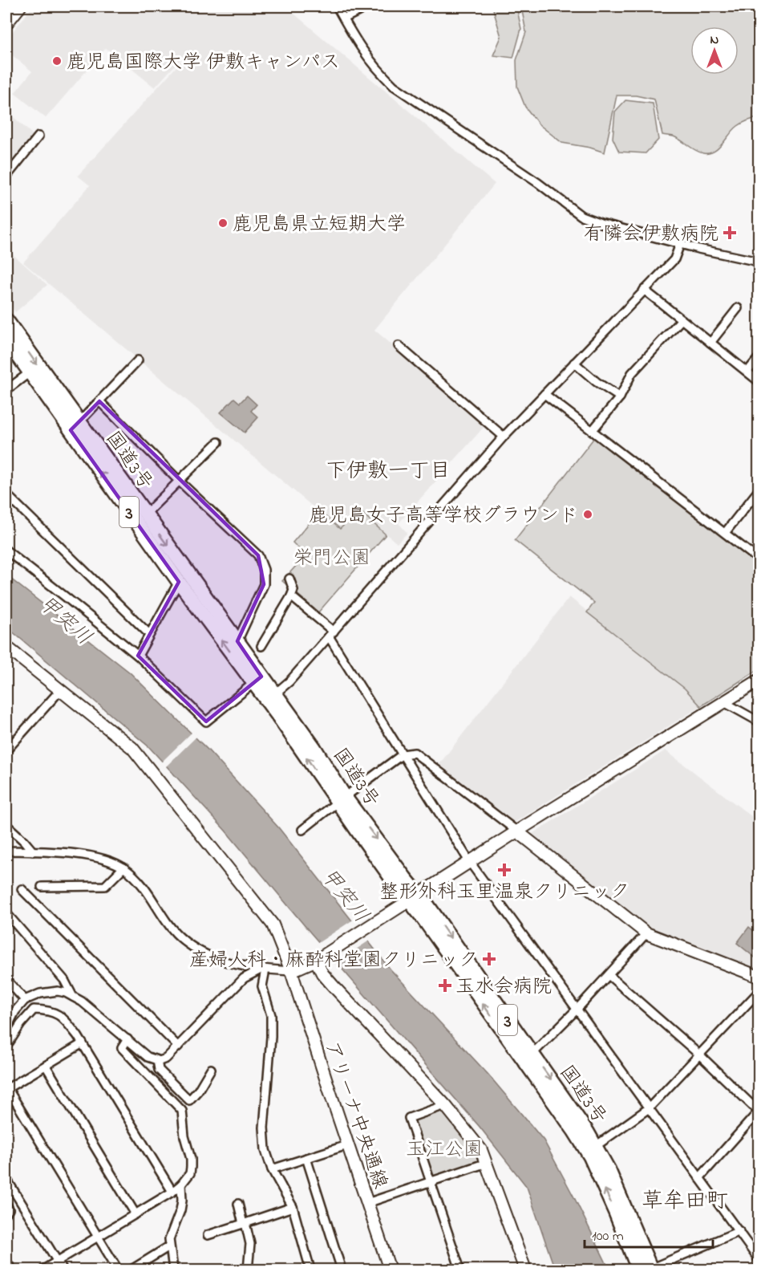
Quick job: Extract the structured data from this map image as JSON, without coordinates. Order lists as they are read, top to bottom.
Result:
{
  "streets": {
    "highway": ["国道3号", "3"],
    "street": ["アリーナ中央通線"]
  },
  "districts": ["下伊敷一丁目", "草牟田町"],
  "water": ["甲突川"],
  "parks": ["栄門公園", "玉江公園"],
  "places": {
    "other": ["鹿児島国際大学 伊敷キャンパス", "鹿児島県立短期大学", "鹿児島女子高等学校グラウンド"],
    "health": [
      "有隣会伊敷病院",
      "整形外科玉里温泉クリニック",
      "産婦人科・麻酔科堂園クリニック",
      "玉水会病院"
    ]
  },
  "scale_bar": "100 m",
  "north": "top"
}
